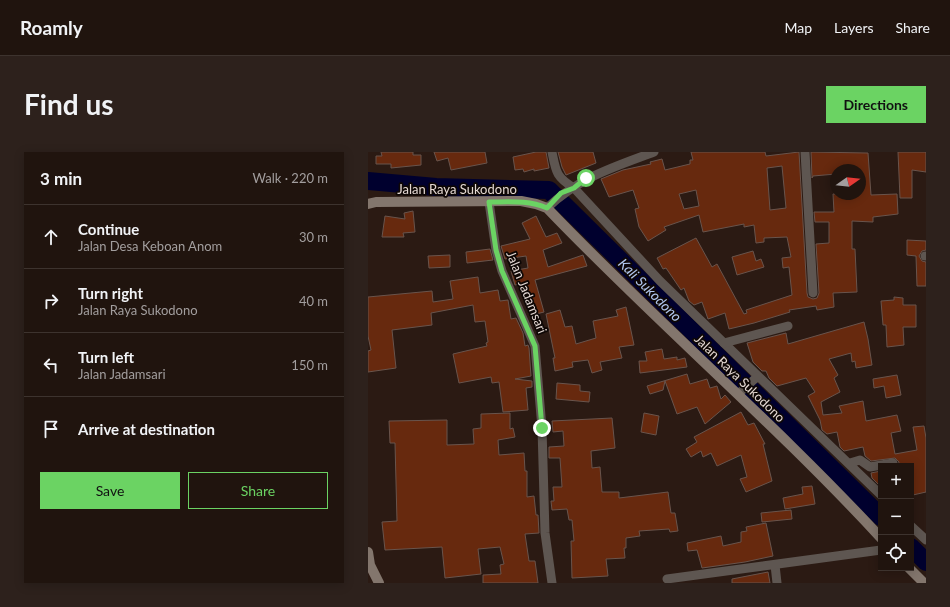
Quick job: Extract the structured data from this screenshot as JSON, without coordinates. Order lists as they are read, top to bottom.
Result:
{
  "streets": {
    "main road": ["Jalan Raya Sukodono"],
    "street": ["Jalan Jadamsari"]
  },
  "crossings": [
    ["Jalan Raya Sukodono", "Jalan Jadamsari"]
  ],
  "water": ["Kali Sukodono"],
  "north": "right",
  "page": {
    "header": "Roamly",
    "nav": ["Map", "Layers", "Share"],
    "buttons": [
      "Directions",
      ["Save", "Share"]
    ],
    "title": "Find us",
    "heading": ["3 min", "Walk · 220 m"],
    "list": [
      ["Continue", "Jalan Desa Keboan Anom", "30 m"],
      ["Turn right", "Jalan Raya Sukodono", "40 m"],
      ["Turn left", "Jalan Jadamsari", "150 m"],
      "Arrive at destination"
    ],
    "map_buttons": ["+", "−"]
  }
}
